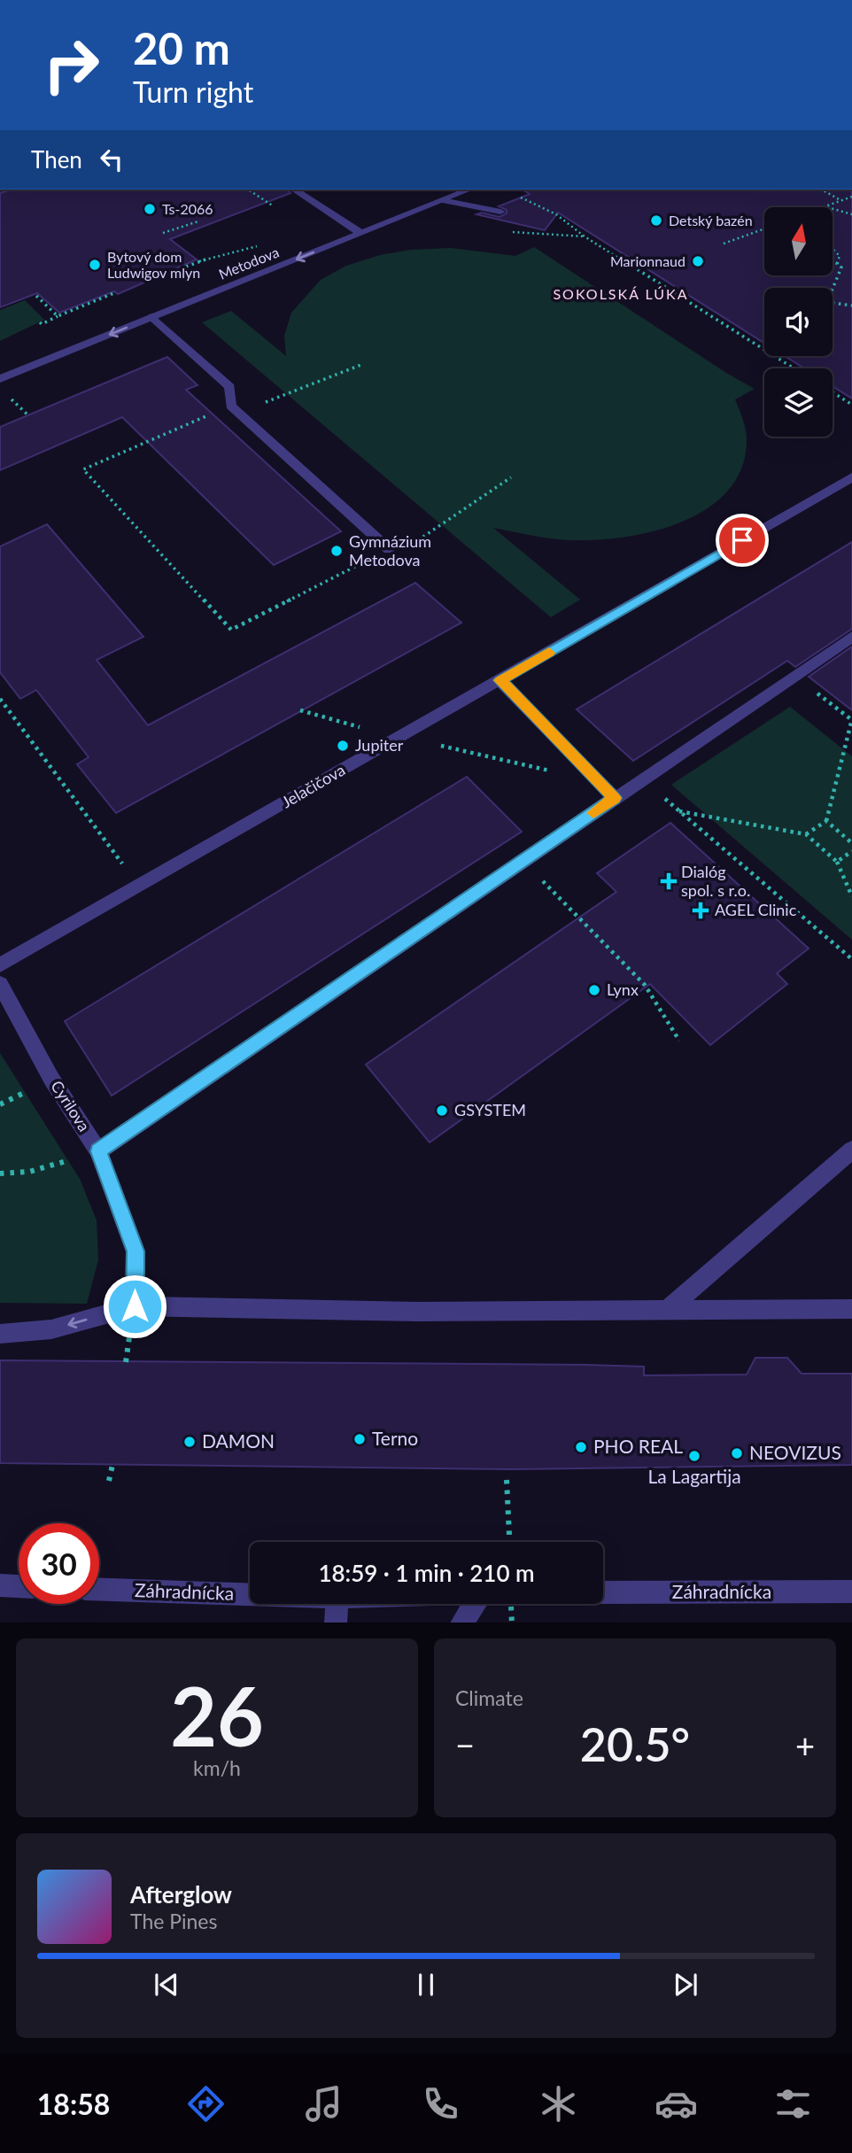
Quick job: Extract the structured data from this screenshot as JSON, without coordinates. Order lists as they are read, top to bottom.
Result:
{
  "streets": {
    "street": [
      "Metodova",
      "Jelačičova",
      "Cyrilova",
      "Záhradnícka"
    ]
  },
  "one_way": ["Metodova"],
  "districts": ["SOKOLSKÁ LÚKA"],
  "places": {
    "other": [
      "Ts-2066",
      "Detský bazén",
      "Marionnaud",
      "Bytový dom Ludwigov mlyn",
      "Gymnázium Metodova",
      "Jupiter",
      "Lynx",
      "GSYSTEM",
      "Terno",
      "DAMON",
      "PHO REAL",
      "NEOVIZUS",
      "La Lagartija"
    ],
    "health": ["Dialóg spol. s r.o.", "AGEL Clinic"]
  },
  "north": "top",
  "page": {
    "turn": ["20 m", "Turn right"],
    "then": "Then",
    "limit": "30",
    "trip": "18:59 · 1 min · 210 m",
    "tile": [
      ["26", "km/h"],
      "Climate"
    ],
    "heat": ["−", "20.5°", "+"],
    "song": ["Afterglow", "The Pines"],
    "tabs": "18:58"
  }
}
